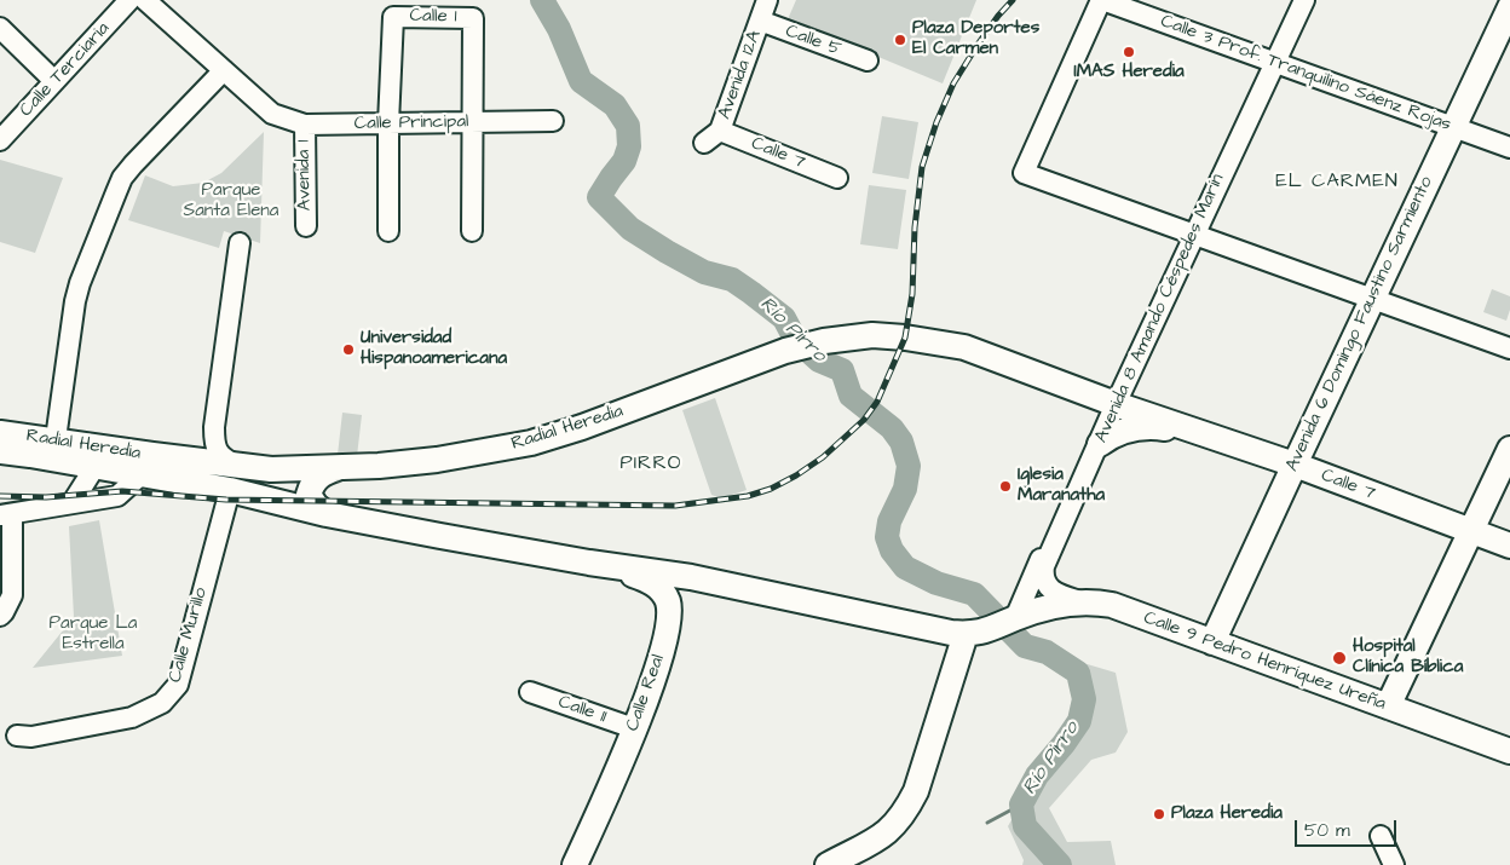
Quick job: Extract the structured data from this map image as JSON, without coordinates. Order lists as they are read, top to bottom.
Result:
{
  "streets": {
    "main road": [
      "Calle 7",
      "Avenida 6 Domingo Faustino Sarmiento",
      "Radial Heredia",
      "Calle 9 Pedro Henríquez Ureña",
      "Calle Real"
    ],
    "street": [
      "Calle 1",
      "Calle 5",
      "Calle Terciaria",
      "Calle 3 Prof. Tranquilino Sáenz Rojas",
      "Avenida 12A",
      "Calle Principal",
      "Avenida 1",
      "Avenida 8 Amando Céspedes Marín",
      "Calle Murillo",
      "Calle 11"
    ]
  },
  "crossings": [
    ["Calle 1", "Calle Principal"],
    ["Calle 5", "Avenida 12A"],
    ["Calle 3 Prof. Tranquilino Sáenz Rojas", "Avenida 8 Amando Céspedes Marín"],
    ["Calle 3 Prof. Tranquilino Sáenz Rojas", "Avenida 6 Domingo Faustino Sarmiento"],
    ["Avenida 12A", "Calle 7"],
    ["Calle Principal", "Avenida 1"],
    ["Calle 7", "Avenida 8 Amando Céspedes Marín"],
    ["Calle 7", "Avenida 6 Domingo Faustino Sarmiento"],
    ["Calle 7", "Radial Heredia"],
    ["Avenida 8 Amando Céspedes Marín", "Radial Heredia"],
    ["Avenida 8 Amando Céspedes Marín", "Calle 9 Pedro Henríquez Ureña"],
    ["Avenida 6 Domingo Faustino Sarmiento", "Calle 9 Pedro Henríquez Ureña"],
    ["Radial Heredia", "Calle Murillo"],
    ["Radial Heredia", "Calle Real"],
    ["Calle Real", "Calle 11"]
  ],
  "districts": ["EL CARMEN", "PIRRO"],
  "water": ["Río Pirro"],
  "parks": ["Parque Santa Elena", "Parque La Estrella"],
  "places": [
    "Plaza Deportes El Carmen",
    "IMAS Heredia",
    "Universidad Hispanoamericana",
    "Iglesia Maranatha",
    "Hospital Clínica Bíblica",
    "Plaza Heredia"
  ],
  "scale_bar": "50 m"
}
